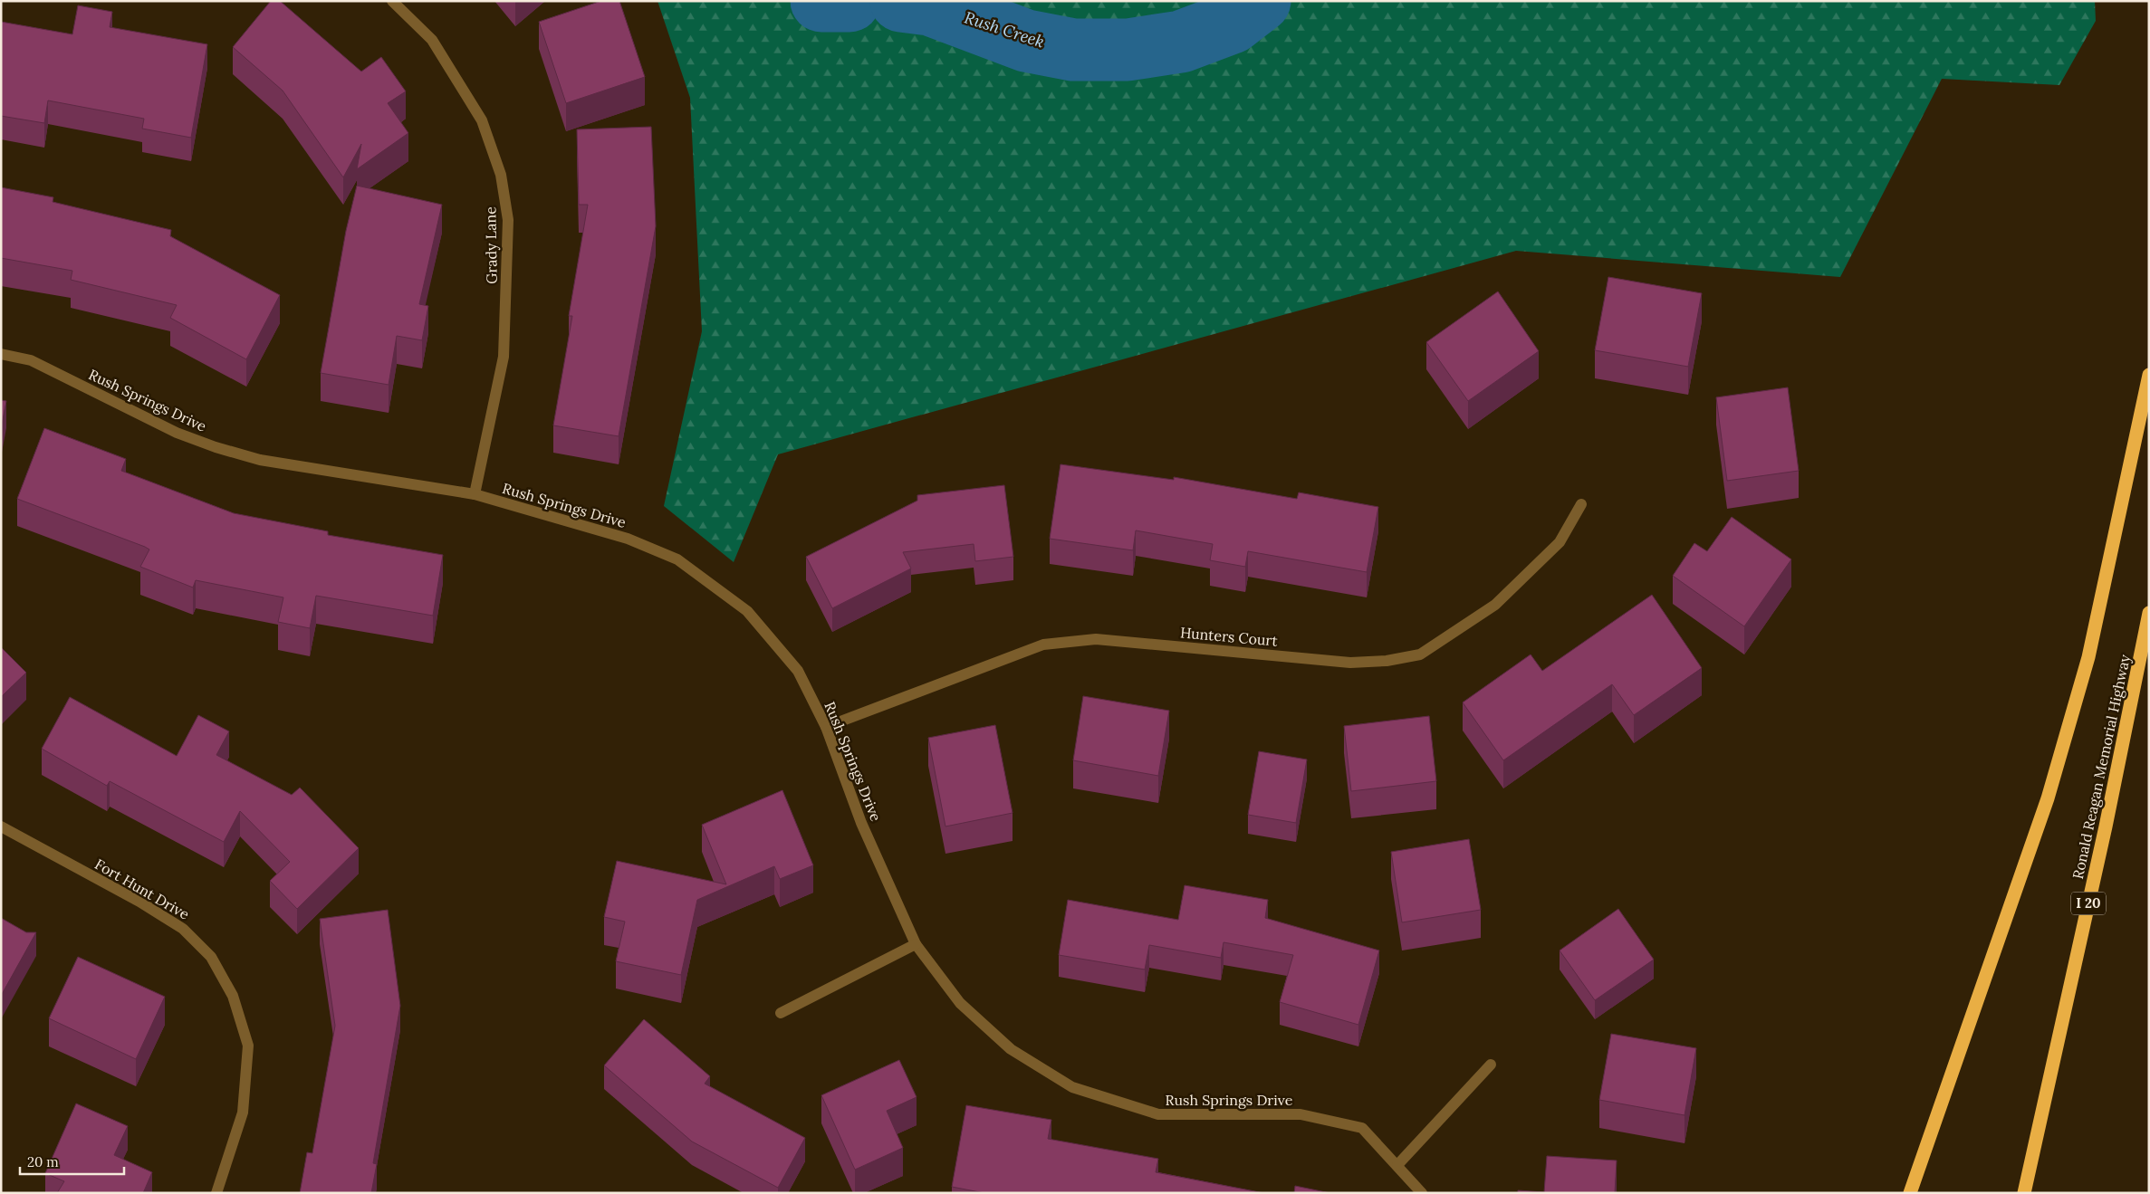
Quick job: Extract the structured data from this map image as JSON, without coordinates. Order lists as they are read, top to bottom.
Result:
{
  "streets": {
    "highway": ["Ronald Reagan Memorial Highway", "I 20"],
    "street": [
      "Grady Lane",
      "Rush Springs Drive",
      "Hunters Court",
      "Fort Hunt Drive"
    ]
  },
  "crossings": [
    ["Grady Lane", "Rush Springs Drive"],
    ["Rush Springs Drive", "Hunters Court"]
  ],
  "water": ["Rush Creek"],
  "scale_bar": "20 m"
}
